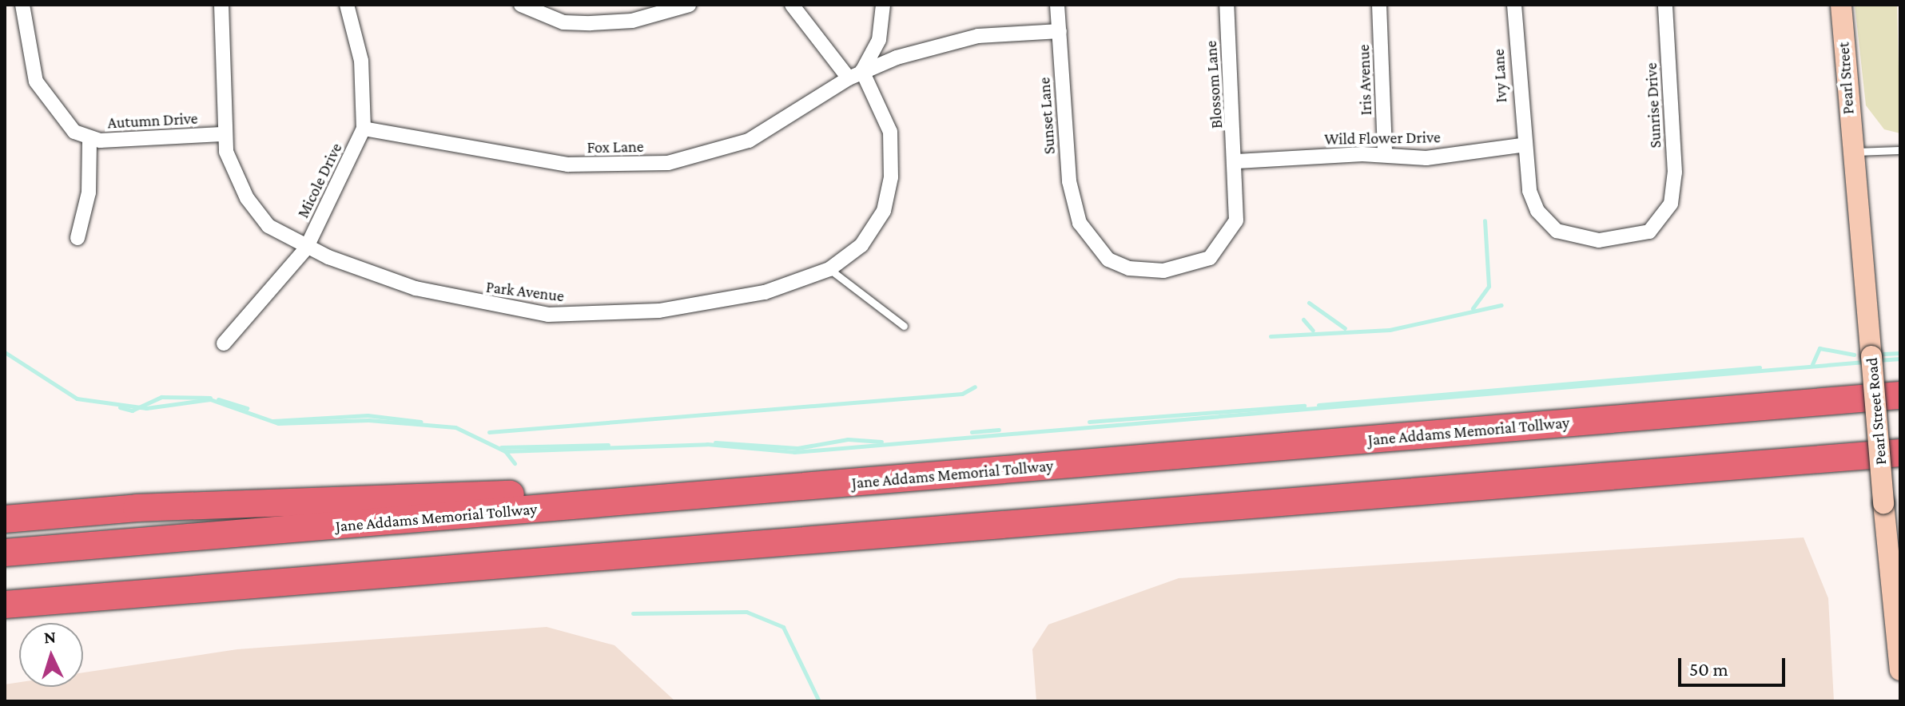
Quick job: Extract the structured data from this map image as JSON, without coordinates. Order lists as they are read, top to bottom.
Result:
{
  "streets": {
    "highway": ["Jane Addams Memorial Tollway"],
    "street": [
      "Ivy Lane",
      "Pearl Street",
      "Iris Avenue",
      "Blossom Lane",
      "Sunrise Drive",
      "Sunset Lane",
      "Autumn Drive",
      "Wild Flower Drive",
      "Fox Lane",
      "Micole Drive",
      "Park Avenue",
      "Pearl Street Road"
    ]
  },
  "crossings": [
    ["Ivy Lane", "Sunrise Drive"],
    ["Ivy Lane", "Wild Flower Drive"],
    ["Pearl Street", "Pearl Street Road"],
    ["Iris Avenue", "Wild Flower Drive"],
    ["Blossom Lane", "Sunset Lane"],
    ["Blossom Lane", "Wild Flower Drive"],
    ["Sunrise Drive", "Wild Flower Drive"],
    ["Sunset Lane", "Wild Flower Drive"],
    ["Autumn Drive", "Park Avenue"],
    ["Fox Lane", "Micole Drive"],
    ["Fox Lane", "Park Avenue"],
    ["Micole Drive", "Park Avenue"]
  ],
  "scale_bar": "50 m",
  "north": "top"
}
